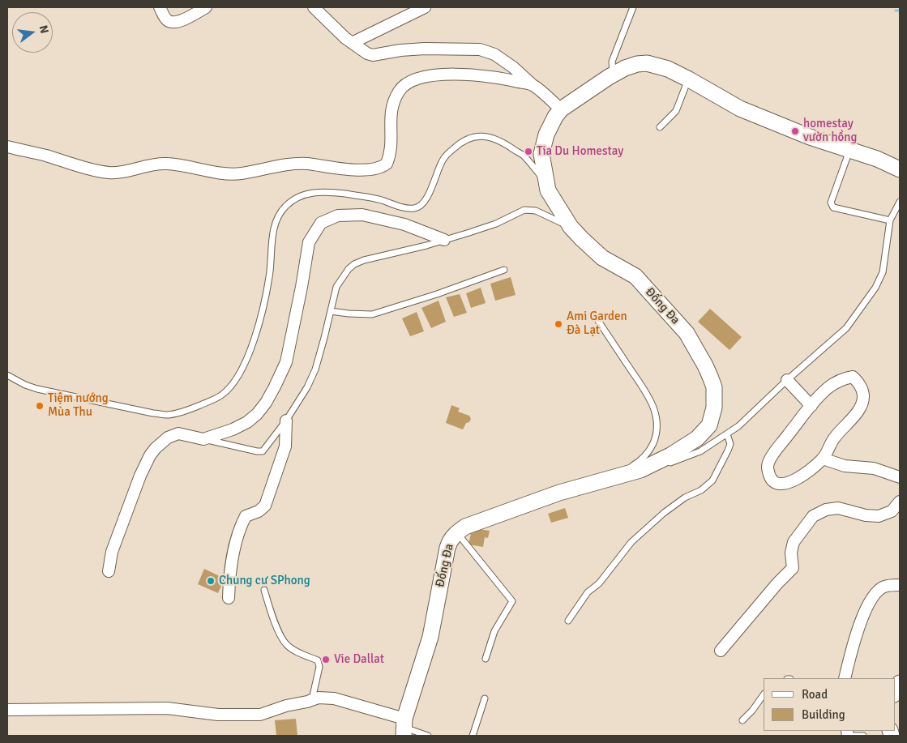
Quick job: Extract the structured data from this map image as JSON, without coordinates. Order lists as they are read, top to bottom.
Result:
{
  "streets": {
    "street": ["Đống Đa"]
  },
  "places": [
    "homestay vườn hồng",
    "Tia Du Homestay",
    "Ami Garden Đà Lạt",
    "Tiệm nướng Mùa Thu",
    "Chung cư SPhong",
    "Vie Dallat"
  ],
  "legend": ["Road", "Building"],
  "north": "right"
}
